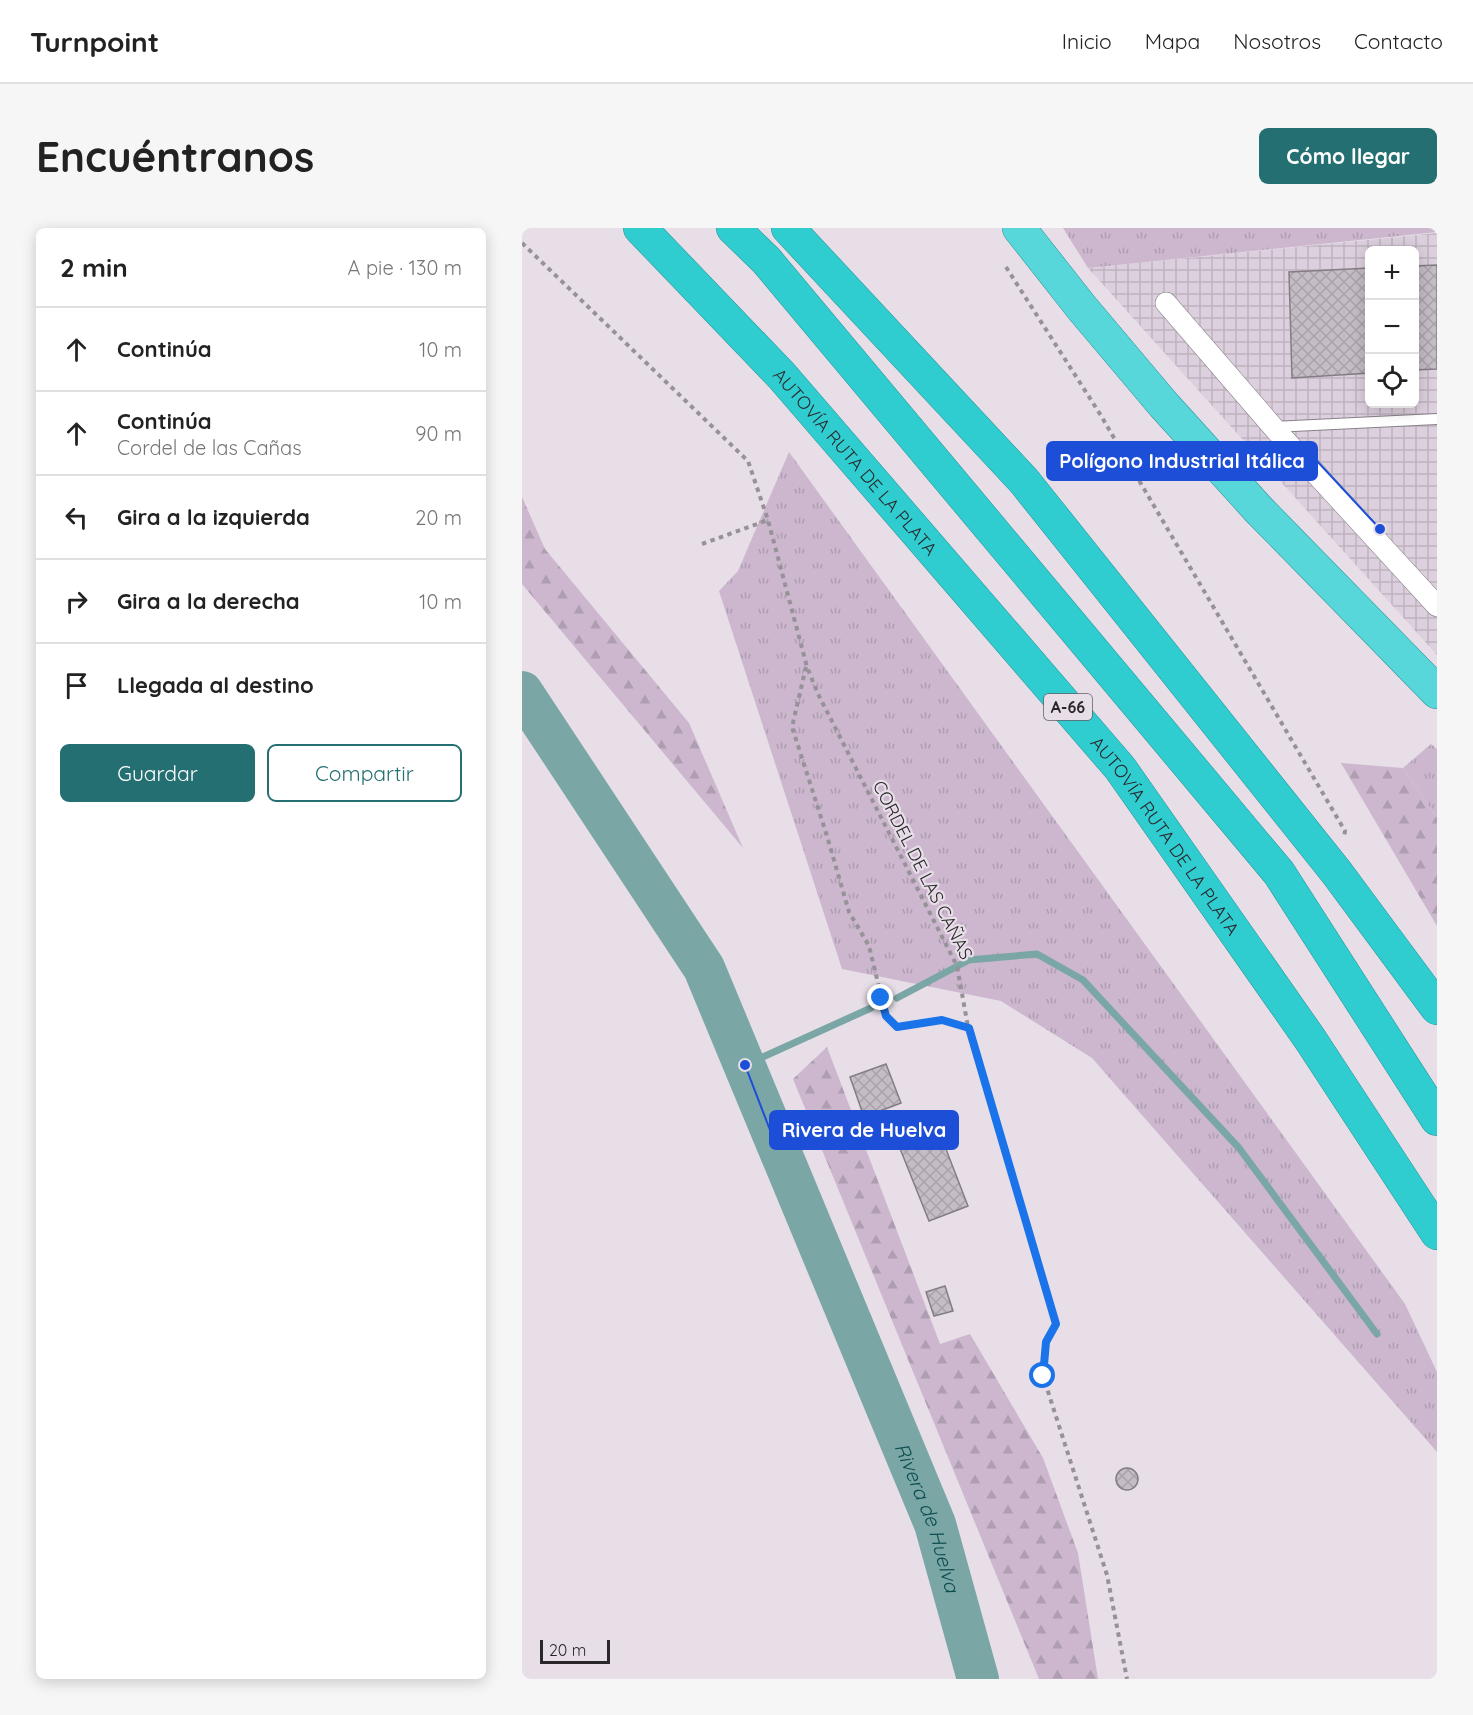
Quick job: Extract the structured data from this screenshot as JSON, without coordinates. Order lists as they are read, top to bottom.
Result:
{
  "streets": {
    "highway": ["AUTOVÍA RUTA DE LA PLATA", "A-66"],
    "path": ["CORDEL DE LAS CAÑAS"]
  },
  "water": ["Rivera de Huelva"],
  "places": ["Polígono Industrial Itálica", "Rivera de Huelva"],
  "scale_bar": "20 m",
  "page": {
    "header": "Turnpoint",
    "nav": [
      "Inicio",
      "Mapa",
      "Nosotros",
      "Contacto"
    ],
    "buttons": [
      "Cómo llegar",
      ["Guardar", "Compartir"]
    ],
    "title": "Encuéntranos",
    "heading": ["2 min", "A pie · 130 m"],
    "map_buttons": ["+", "−"],
    "list": [
      ["Continúa", "10 m"],
      ["Continúa", "Cordel de las Cañas", "90 m"],
      ["Gira a la izquierda", "20 m"],
      ["Gira a la derecha", "10 m"],
      "Llegada al destino"
    ],
    "scale": "20 m"
  }
}
